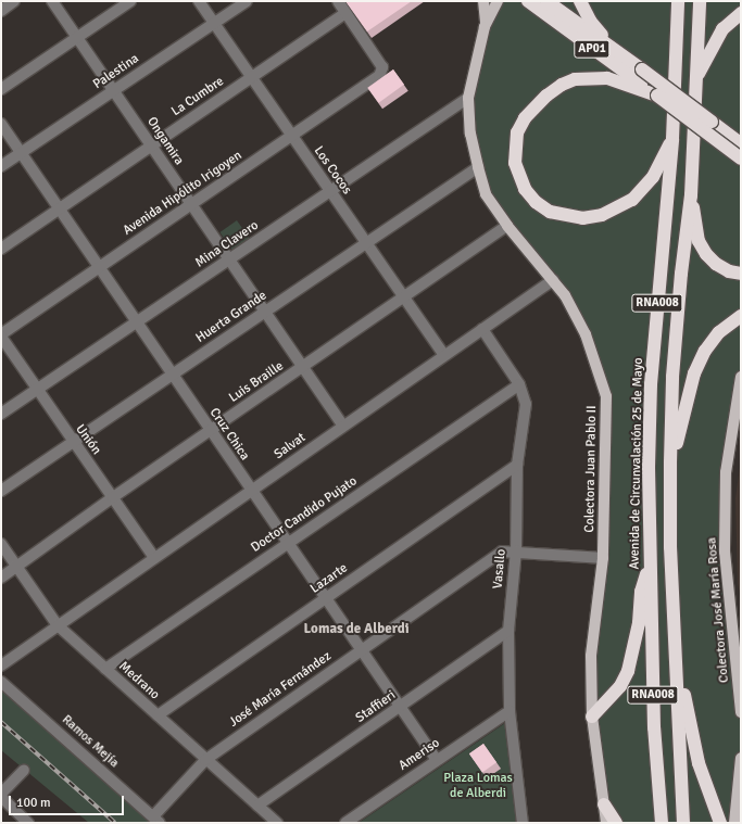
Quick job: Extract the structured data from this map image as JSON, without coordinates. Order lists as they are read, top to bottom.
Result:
{
  "streets": {
    "highway": ["AP01", "RNA008", "Avenida de Circunvalación 25 de Mayo"],
    "main road": ["Colectora Juan Pablo II", "Colectora José María Rosa"],
    "street": [
      "Palestina",
      "La Cumbre",
      "Ongamira",
      "Los Cocos",
      "Avenida Hipólito Irigoyen",
      "Mina Clavero",
      "Huerta Grande",
      "Luis Braille",
      "Cruz Chica",
      "Unión",
      "Salvat",
      "Doctor Candido Pujato",
      "Vasallo",
      "Lazarte",
      "Medrano",
      "José María Fernández",
      "Staffieri",
      "Ramos Mejía",
      "Ameriso"
    ]
  },
  "crossings": [
    ["Palestina", "Ongamira"],
    ["Palestina", "Los Cocos"],
    ["Palestina", "Cruz Chica"],
    ["La Cumbre", "Ongamira"],
    ["La Cumbre", "Los Cocos"],
    ["La Cumbre", "Avenida Hipólito Irigoyen"],
    ["La Cumbre", "Cruz Chica"],
    ["Ongamira", "Avenida Hipólito Irigoyen"],
    ["Ongamira", "Mina Clavero"],
    ["Ongamira", "Huerta Grande"],
    ["Ongamira", "Luis Braille"],
    ["Ongamira", "Salvat"],
    ["Los Cocos", "Avenida Hipólito Irigoyen"],
    ["Los Cocos", "Mina Clavero"],
    ["Los Cocos", "Huerta Grande"],
    ["Los Cocos", "Luis Braille"],
    ["Los Cocos", "Salvat"],
    ["Avenida Hipólito Irigoyen", "Cruz Chica"],
    ["Avenida Hipólito Irigoyen", "Unión"],
    ["Mina Clavero", "Cruz Chica"],
    ["Mina Clavero", "Unión"],
    ["Mina Clavero", "Colectora Juan Pablo II"],
    ["Huerta Grande", "Cruz Chica"],
    ["Huerta Grande", "Unión"],
    ["Huerta Grande", "Colectora Juan Pablo II"],
    ["Luis Braille", "Cruz Chica"],
    ["Luis Braille", "Unión"],
    ["Luis Braille", "Colectora Juan Pablo II"],
    ["Luis Braille", "Medrano"],
    ["Cruz Chica", "Salvat"],
    ["Cruz Chica", "Doctor Candido Pujato"],
    ["Cruz Chica", "Lazarte"],
    ["Cruz Chica", "José María Fernández"],
    ["Cruz Chica", "Staffieri"],
    ["Cruz Chica", "Ameriso"],
    ["Unión", "Salvat"],
    ["Salvat", "Colectora Juan Pablo II"],
    ["Salvat", "Vasallo"],
    ["Salvat", "Medrano"],
    ["Colectora Juan Pablo II", "José María Fernández"],
    ["Doctor Candido Pujato", "Vasallo"],
    ["Doctor Candido Pujato", "Medrano"],
    ["Vasallo", "Lazarte"],
    ["Vasallo", "José María Fernández"],
    ["Vasallo", "Staffieri"],
    ["Vasallo", "Ameriso"],
    ["Lazarte", "Medrano"],
    ["Medrano", "José María Fernández"],
    ["Medrano", "Staffieri"],
    ["José María Fernández", "Ramos Mejía"]
  ],
  "districts": ["Lomas de Alberdi"],
  "parks": ["Plaza Lomas de Alberdi"],
  "scale_bar": "100 m"
}
